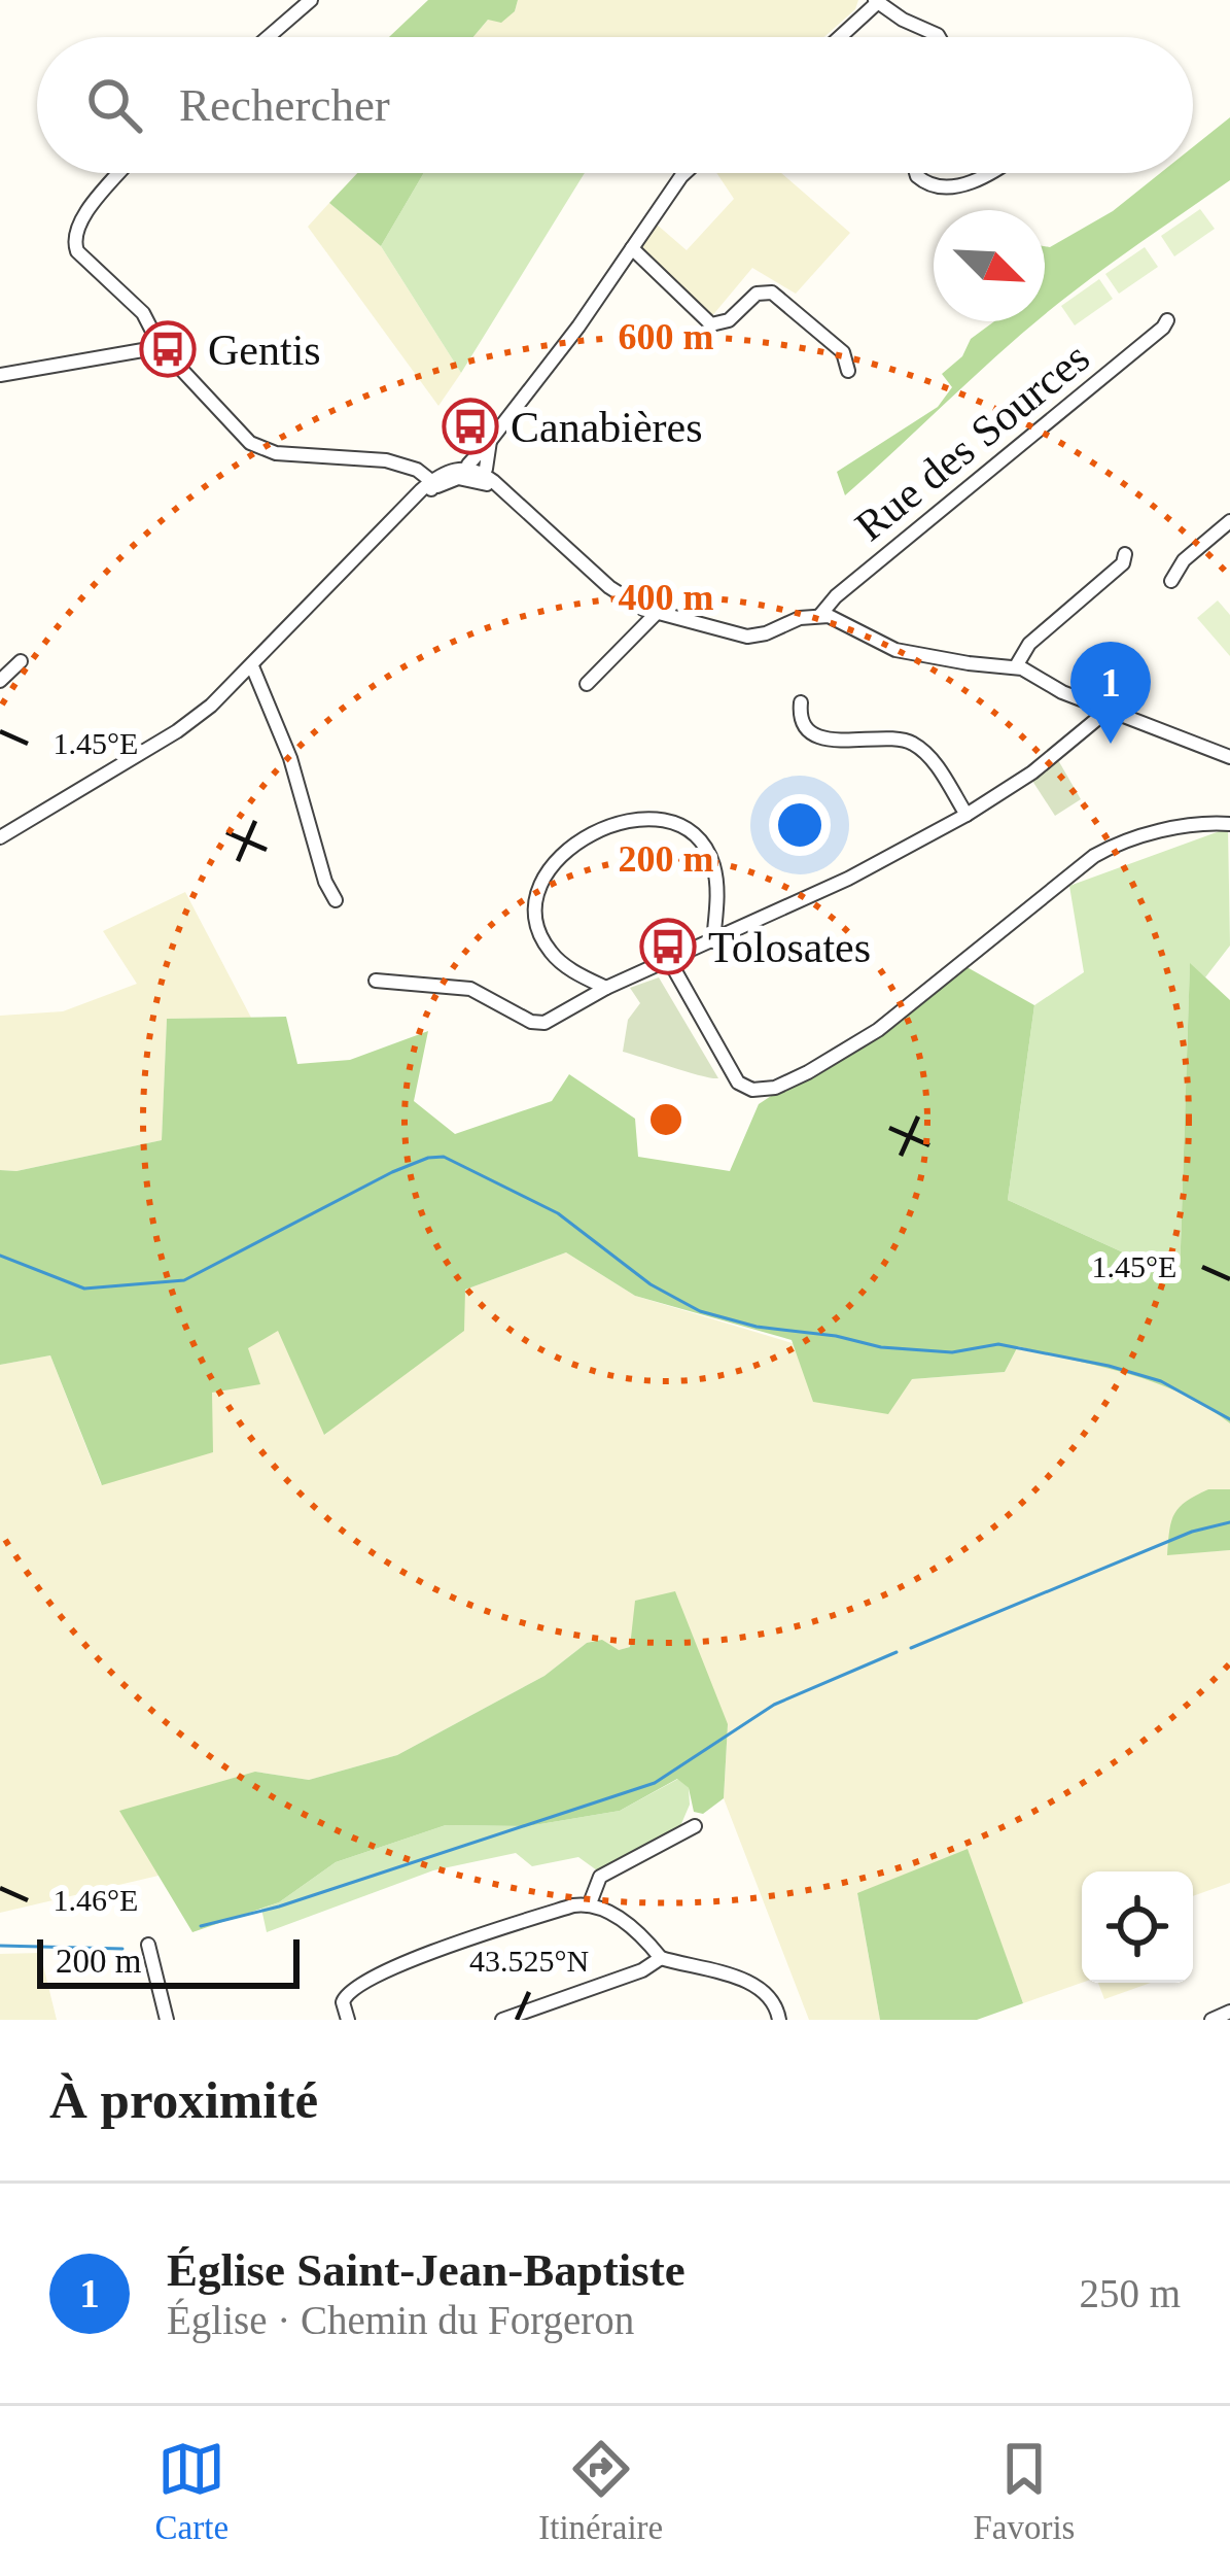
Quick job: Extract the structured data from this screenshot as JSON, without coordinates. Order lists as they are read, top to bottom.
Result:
{
  "streets": {
    "street": ["Rue des Sources"]
  },
  "places": {
    "bus stop": ["Gentis", "Canabières", "Tolosates"]
  },
  "scale_bar": "200 m",
  "north": "bottom right",
  "page": {
    "search": "Rechercher",
    "pins": "1",
    "scale": "200 m",
    "heading": "À proximité",
    "list": [
      {
        "mark": "1",
        "name": "Église Saint-Jean-Baptiste",
        "note": "Église · Chemin du Forgeron",
        "value": "250 m"
      }
    ],
    "nav": ["Carte", "Itinéraire", "Favoris"]
  },
  "coordinates": ["1.45°E", "1.46°E", "43.525°N"],
  "rings": ["600 m", "400 m", "200 m"]
}
